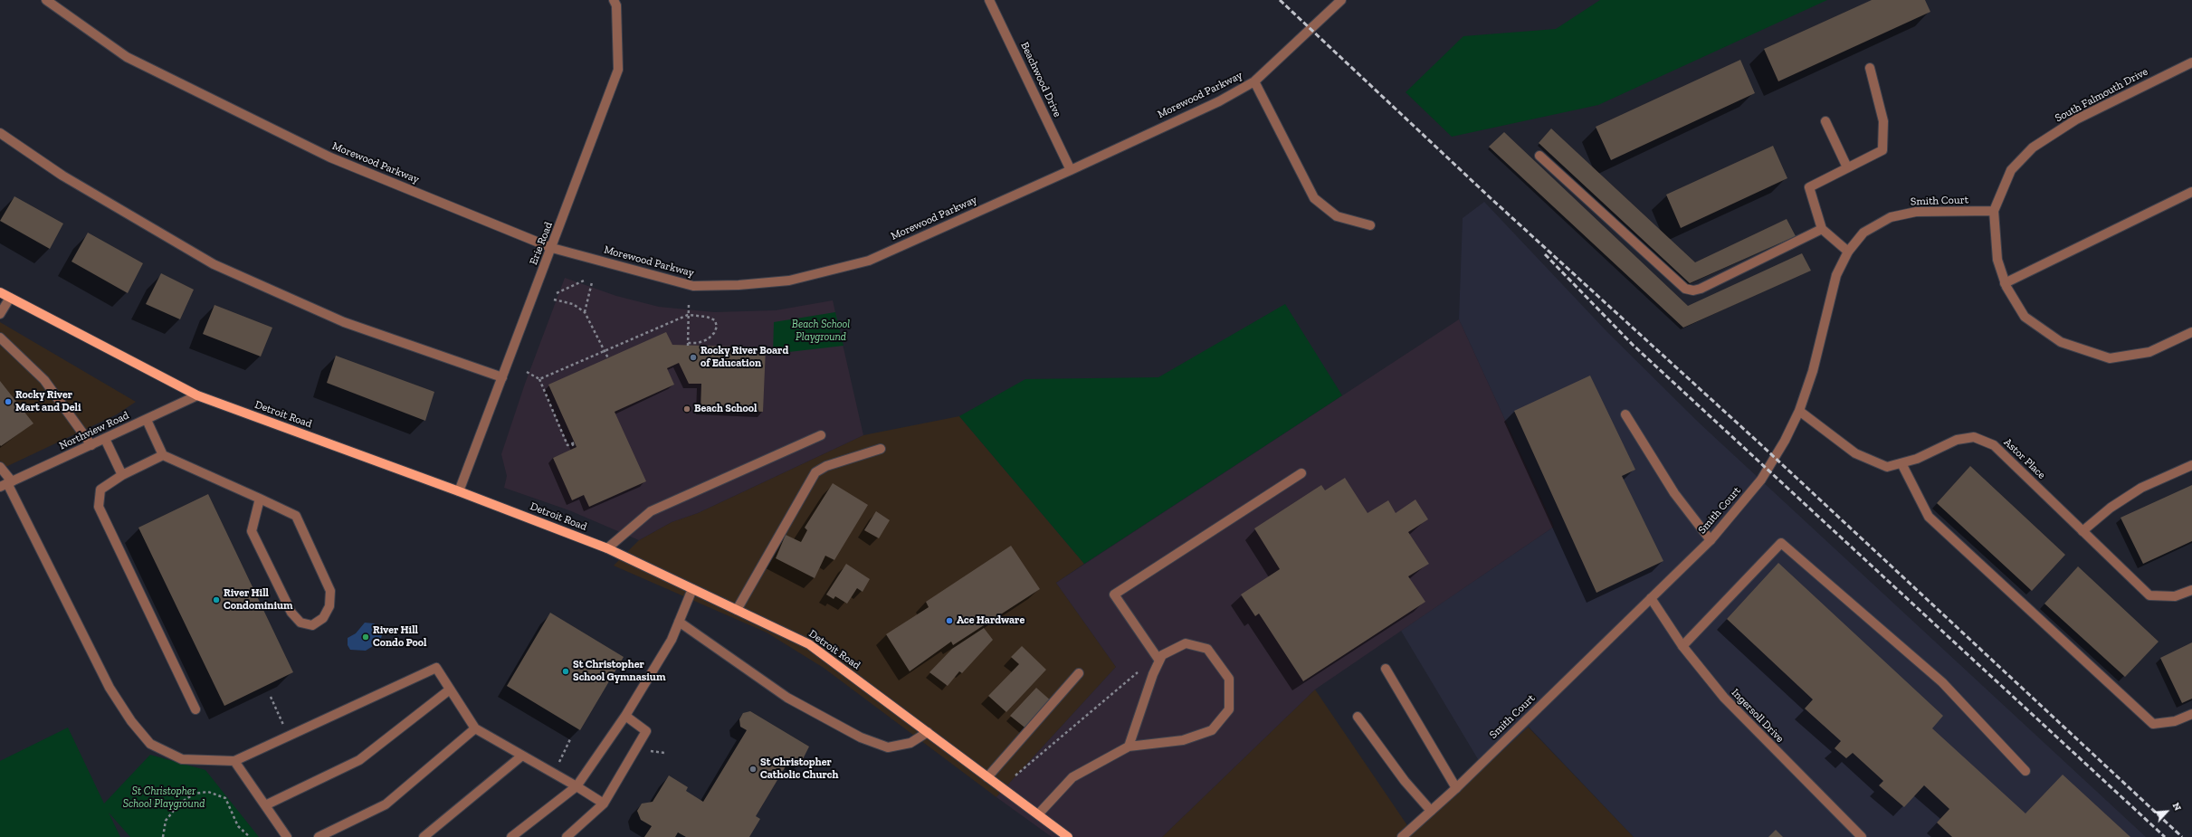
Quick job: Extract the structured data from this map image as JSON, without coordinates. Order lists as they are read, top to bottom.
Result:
{
  "streets": {
    "main road": ["Detroit Road"],
    "street": [
      "Beachwood Drive",
      "Morewood Parkway",
      "South Falmouth Drive",
      "Smith Court",
      "Erie Road",
      "Northview Road",
      "Astor Place",
      "Ingersoll Drive"
    ]
  },
  "crossings": [
    ["Beachwood Drive", "Morewood Parkway"],
    ["Morewood Parkway", "Erie Road"],
    ["South Falmouth Drive", "Smith Court"],
    ["Smith Court", "Astor Place"],
    ["Smith Court", "Ingersoll Drive"],
    ["Erie Road", "Detroit Road"],
    ["Detroit Road", "Northview Road"]
  ],
  "parks": ["Beach School Playground", "St Christopher School Playground"],
  "places": [
    "Rocky River Board of Education",
    "Rocky River Mart and Deli",
    "Beach School",
    "River Hill Condominium",
    "Ace Hardware",
    "River Hill Condo Pool",
    "St Christopher School Gymnasium",
    "St Christopher Catholic Church"
  ],
  "north": "top right"
}
